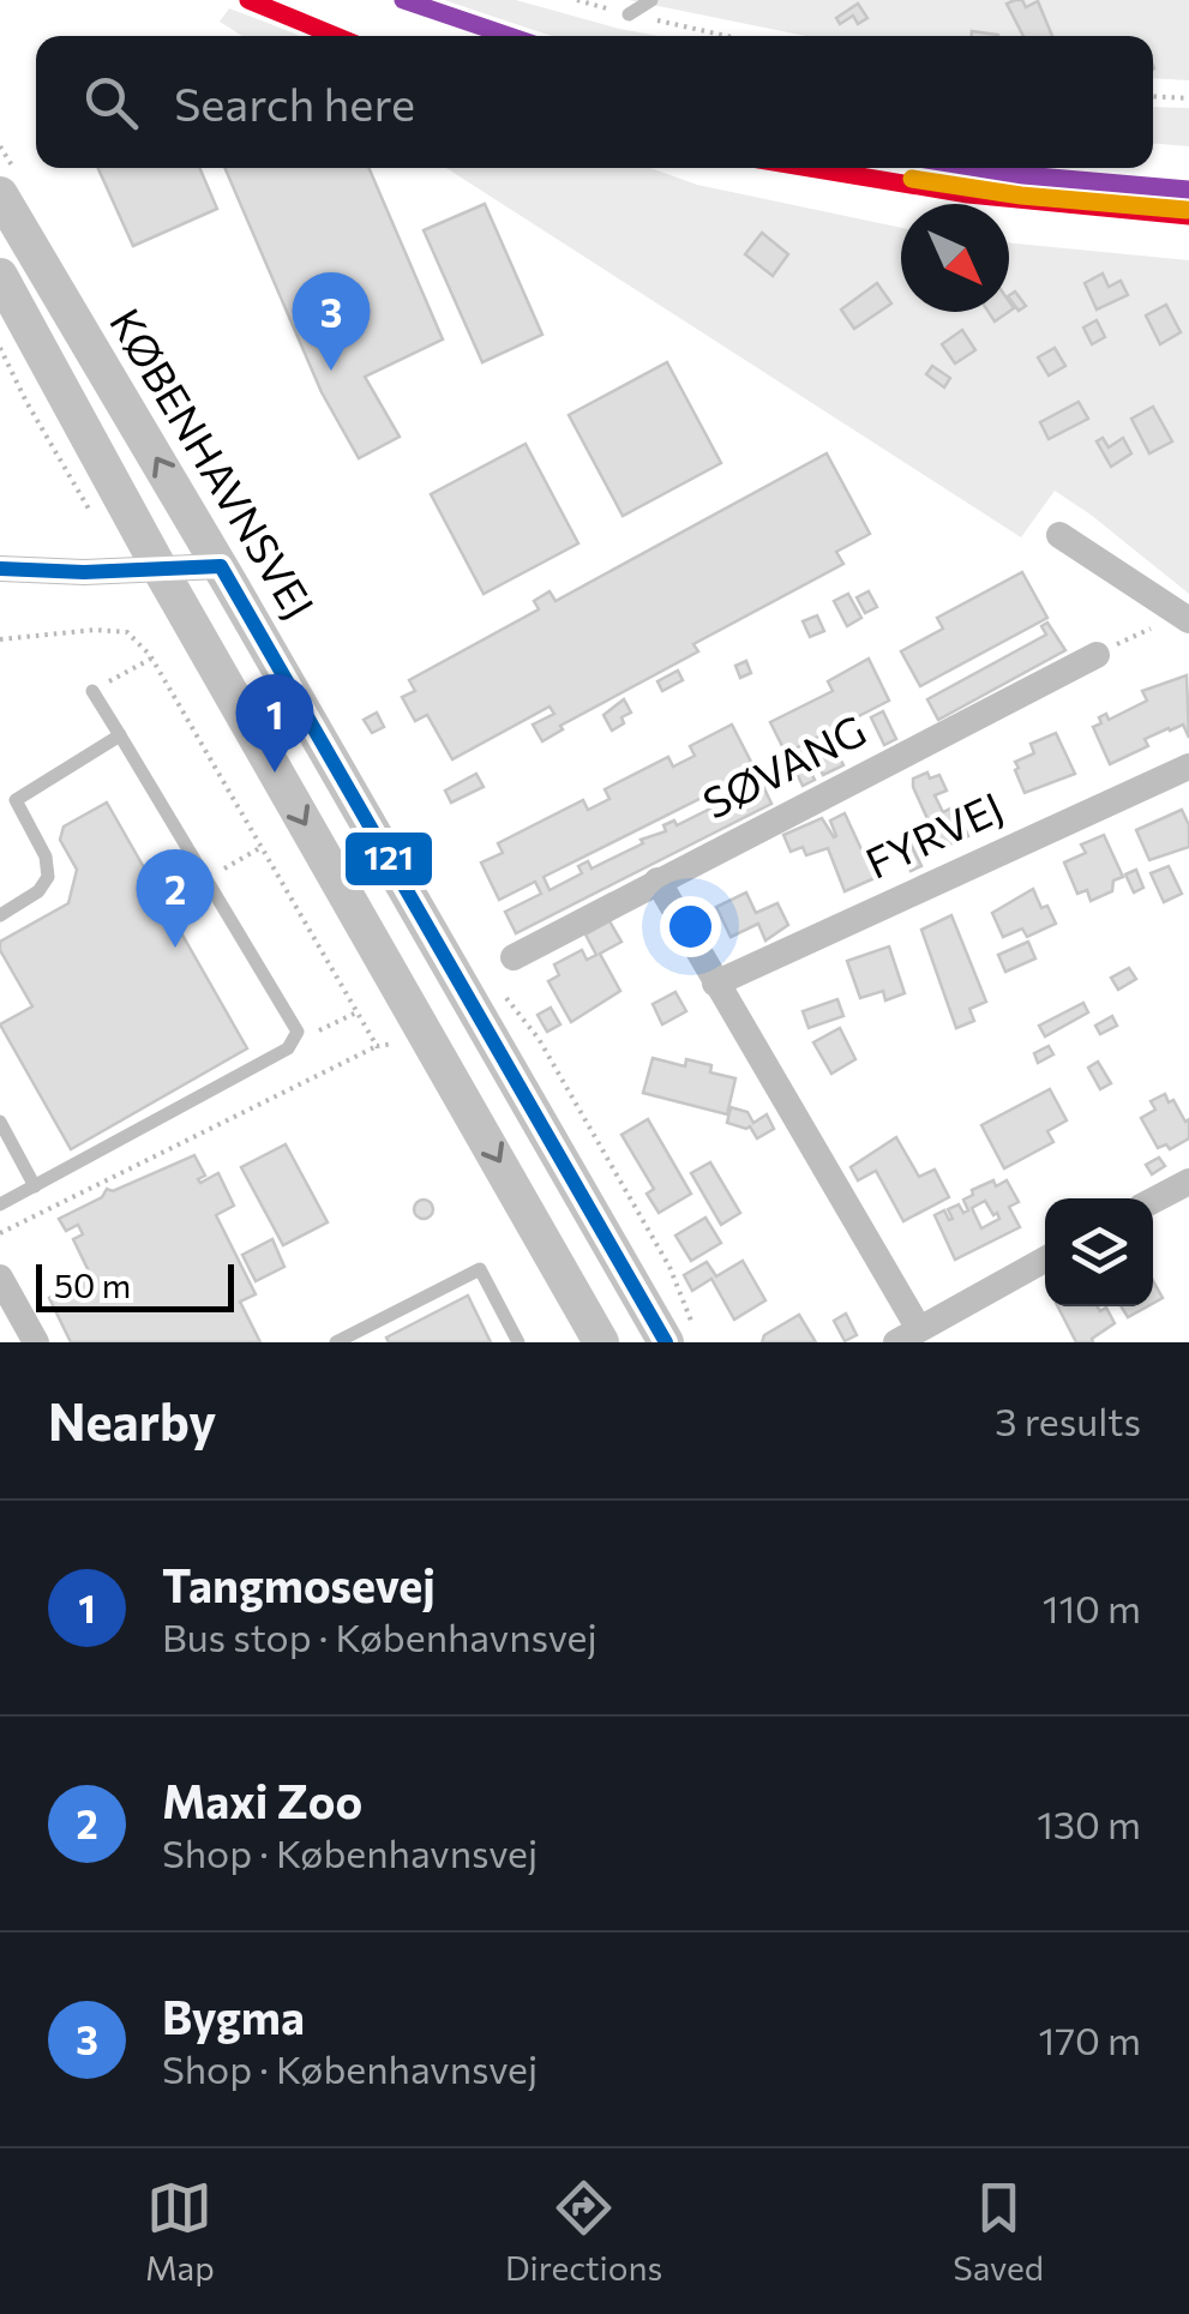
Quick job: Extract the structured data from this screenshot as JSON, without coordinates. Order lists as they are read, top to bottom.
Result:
{
  "streets": {
    "main road": ["KØBENHAVNSVEJ"],
    "street": ["SØVANG", "FYRVEJ"]
  },
  "lines": ["transit line 121"],
  "scale_bar": "50 m",
  "north": "bottom right",
  "page": {
    "search": "Search here",
    "pins": ["3", "1", "2"],
    "scale": "50 m",
    "heading": ["Nearby", "3 results"],
    "list": [
      {
        "mark": "1",
        "name": "Tangmosevej",
        "note": "Bus stop · Københavnsvej",
        "value": "110 m"
      },
      {
        "mark": "2",
        "name": "Maxi Zoo",
        "note": "Shop · Københavnsvej",
        "value": "130 m"
      },
      {
        "mark": "3",
        "name": "Bygma",
        "note": "Shop · Københavnsvej",
        "value": "170 m"
      }
    ],
    "nav": ["Map", "Directions", "Saved"]
  }
}
